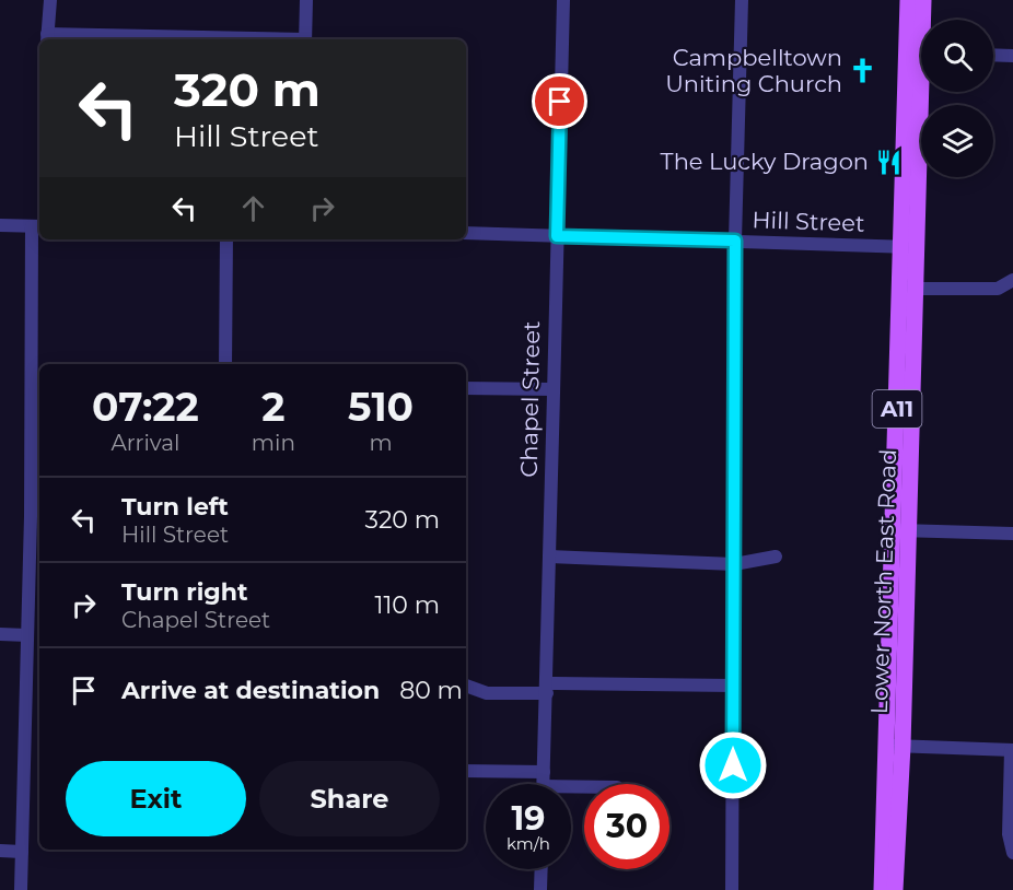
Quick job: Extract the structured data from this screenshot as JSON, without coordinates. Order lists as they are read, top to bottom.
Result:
{
  "streets": {
    "main road": ["A11", "Lower North East Road"],
    "street": ["Hill Street", "Chapel Street"]
  },
  "crossings": [
    ["Hill Street", "Chapel Street"],
    ["Hill Street", "Lower North East Road"]
  ],
  "places": {
    "church": ["Campbelltown Uniting Church"],
    "restaurant": ["The Lucky Dragon"]
  },
  "page": {
    "turn": ["320 m", "Hill Street"],
    "eta": [
      "07:22",
      "Arrival",
      "2",
      "min",
      "510",
      "m"
    ],
    "list": [
      {
        "name": "Turn left",
        "note": "Hill Street",
        "value": "320 m"
      },
      {
        "name": "Turn right",
        "note": "Chapel Street",
        "value": "110 m"
      },
      {
        "name": "Arrive at destination",
        "value": "80 m"
      }
    ],
    "buttons": ["Exit", "Share"],
    "speed": "19 km/h",
    "limit": "30"
  }
}
